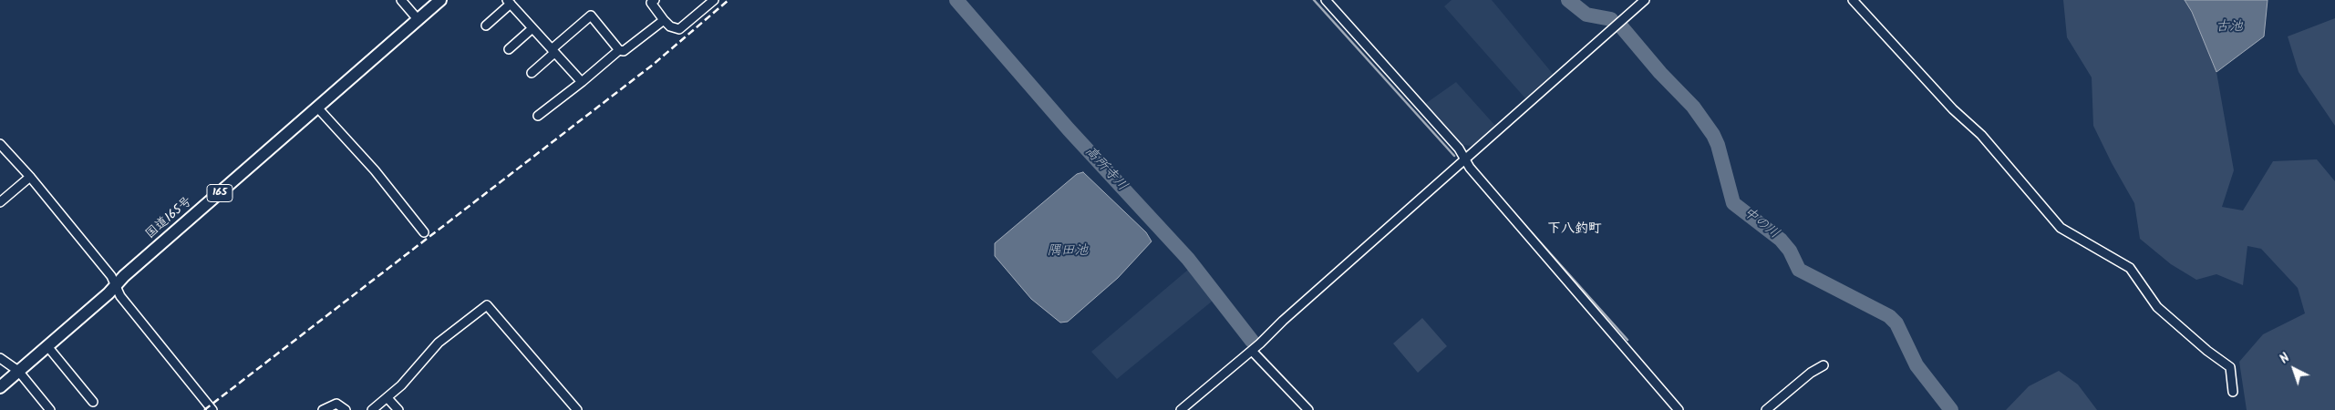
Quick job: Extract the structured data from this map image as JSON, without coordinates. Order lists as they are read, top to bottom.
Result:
{
  "streets": {
    "highway": ["165", "国道165号"]
  },
  "districts": ["下八釣町"],
  "water": [
    "古池",
    "高所寺川",
    "中の川",
    "隅田池"
  ],
  "north": "top left"
}
